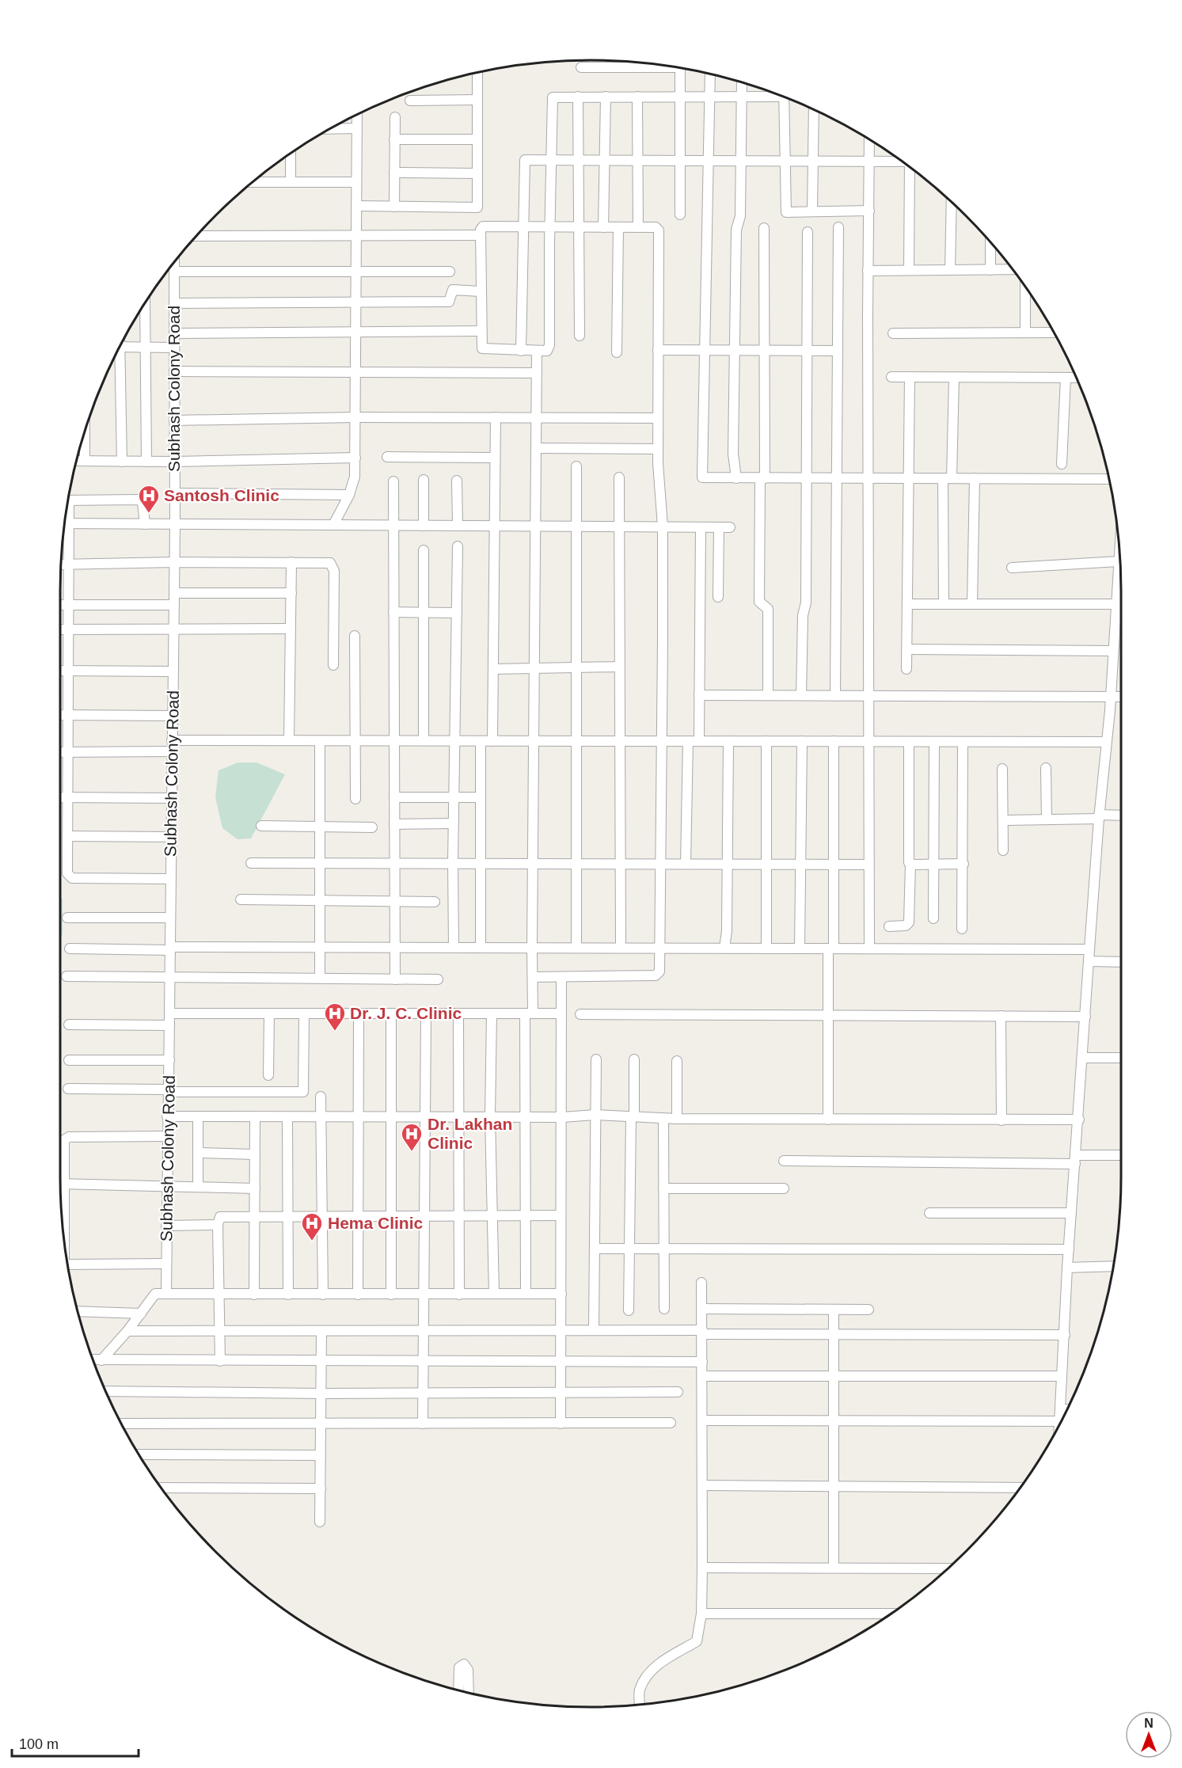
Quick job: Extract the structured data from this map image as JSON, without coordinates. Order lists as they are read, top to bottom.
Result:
{
  "streets": {
    "street": ["Subhash Colony Road"]
  },
  "places": {
    "hospital": [
      "Santosh Clinic",
      "Dr. J. C. Clinic",
      "Dr. Lakhan Clinic",
      "Hema Clinic"
    ]
  },
  "scale_bar": "100 m",
  "north": "top"
}
